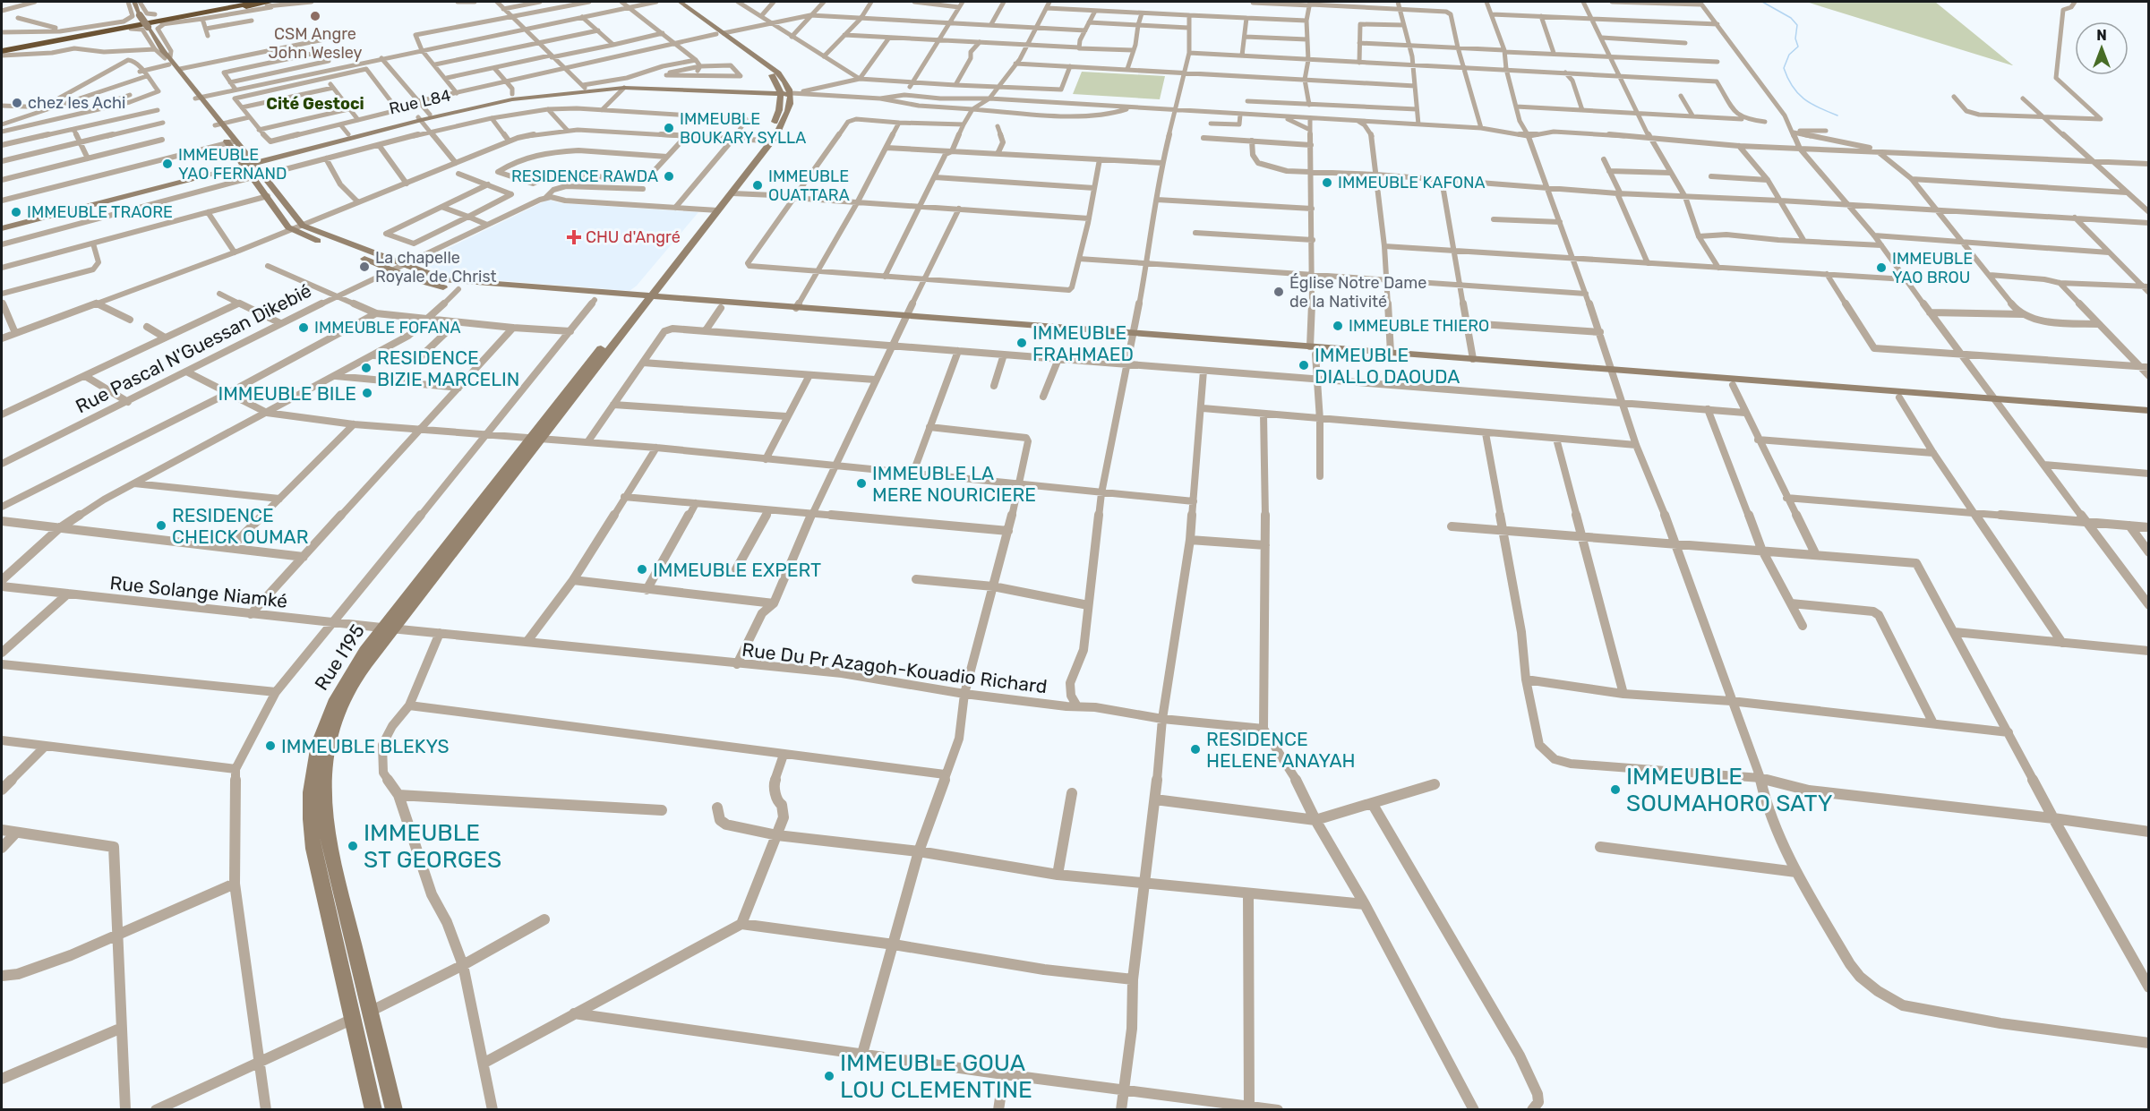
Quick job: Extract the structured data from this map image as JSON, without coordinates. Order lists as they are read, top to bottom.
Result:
{
  "streets": {
    "main road": ["Rue L84", "Rue I195"],
    "street": ["Rue Pascal N'Guessan Dikebié", "Rue Solange Niamké", "Rue Du Pr Azagoh-Kouadio Richard"]
  },
  "crossings": [
    ["Rue Solange Niamké", "Rue I195"],
    ["Rue Solange Niamké", "Rue Du Pr Azagoh-Kouadio Richard"],
    ["Rue I195", "Rue Du Pr Azagoh-Kouadio Richard"]
  ],
  "districts": ["Cité Gestoci"],
  "places": {
    "other": [
      "CSM Angre John Wesley",
      "chez les Achi",
      "IMMEUBLE BOUKARY SYLLA",
      "IMMEUBLE YAO FERNAND",
      "RESIDENCE RAWDA",
      "IMMEUBLE KAFONA",
      "IMMEUBLE OUATTARA",
      "IMMEUBLE TRAORE",
      "La chapelle Royale de Christ",
      "IMMEUBLE YAO BROU",
      "Église Notre Dame de la Nativité",
      "IMMEUBLE THIERO",
      "IMMEUBLE FOFANA",
      "IMMEUBLE FRAHMAED",
      "IMMEUBLE DIALLO DAOUDA",
      "RESIDENCE BIZIE MARCELIN",
      "IMMEUBLE BILE",
      "IMMEUBLE LA MERE NOURICIERE",
      "RESIDENCE CHEICK OUMAR",
      "IMMEUBLE EXPERT",
      "IMMEUBLE BLEKYS",
      "RESIDENCE HELENE ANAYAH",
      "IMMEUBLE SOUMAHORO SATY",
      "IMMEUBLE ST GEORGES",
      "IMMEUBLE GOUA LOU CLEMENTINE"
    ],
    "health": ["CHU d'Angré"]
  },
  "north": "top"
}
